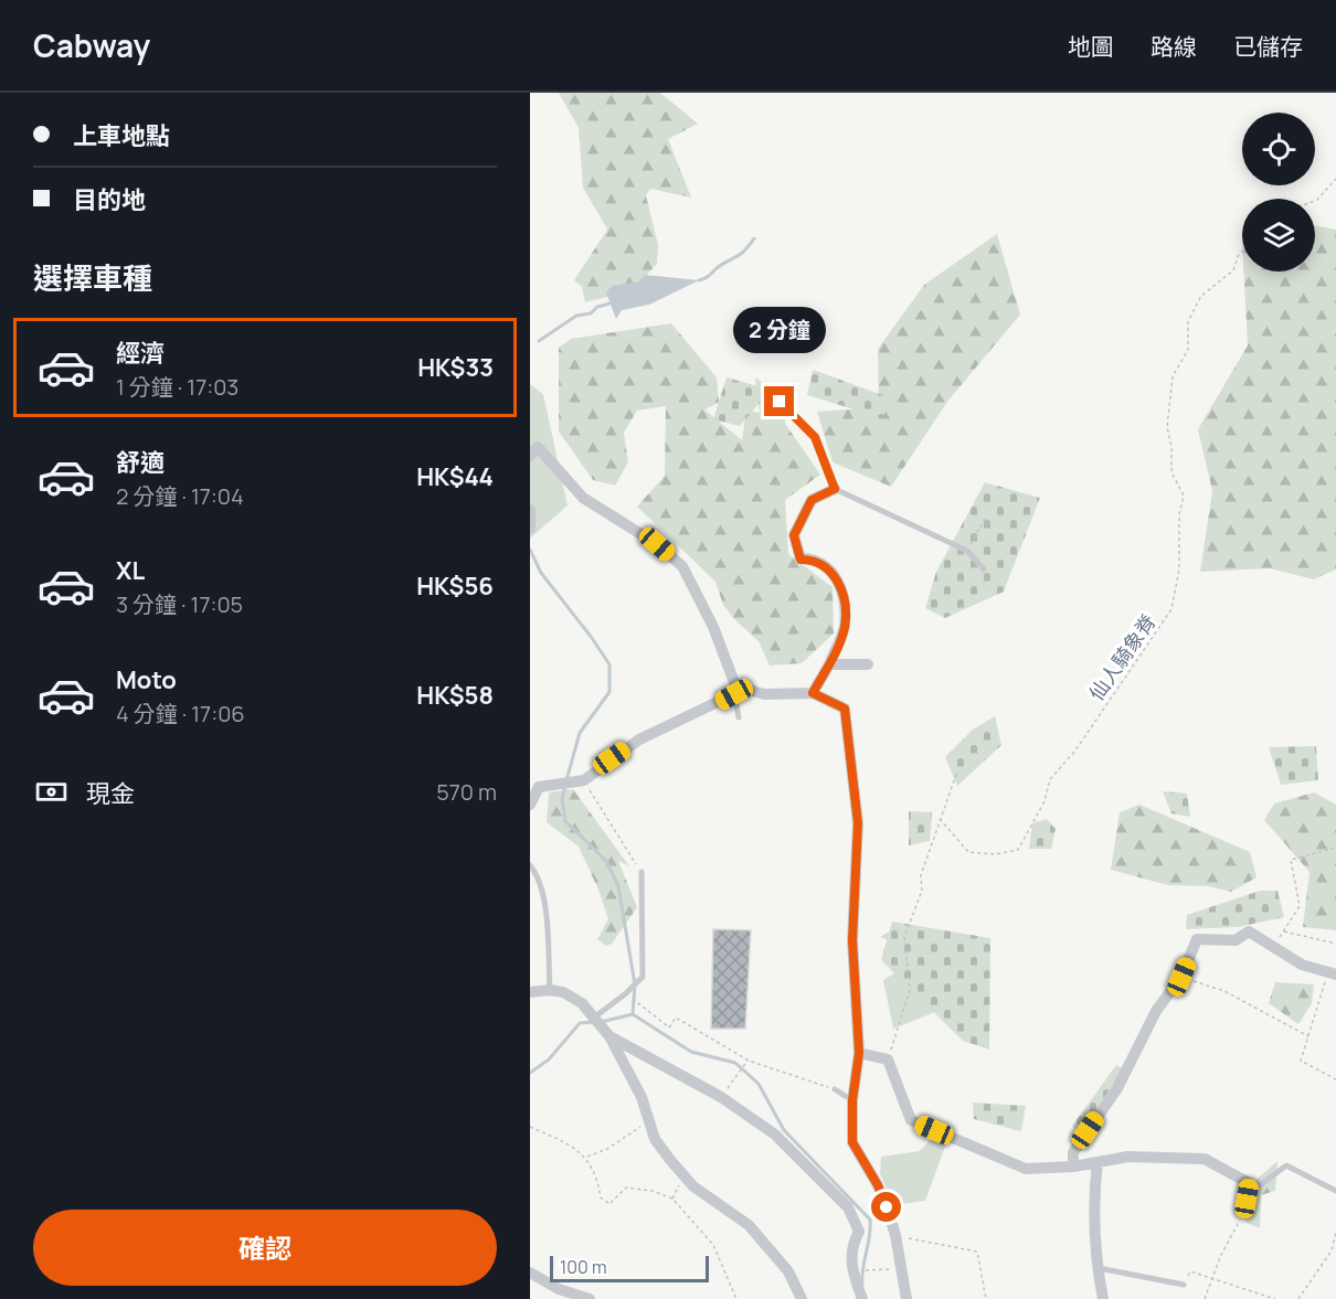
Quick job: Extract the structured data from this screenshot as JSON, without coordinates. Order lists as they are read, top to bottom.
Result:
{
  "streets": {
    "path": ["仙人騎象脊"]
  },
  "scale_bar": "100 m",
  "page": {
    "header": "Cabway",
    "nav": ["地圖", "路線", "已儲存"],
    "banner": ["上車地點", "目的地"],
    "heading": "選擇車種",
    "bubble": "2 分鐘",
    "list": [
      {
        "name": "經濟",
        "note": "1 分鐘 · 17:03",
        "value": "HK$33"
      },
      {
        "name": "舒適",
        "note": "2 分鐘 · 17:04",
        "value": "HK$44"
      },
      {
        "name": "XL",
        "note": "3 分鐘 · 17:05",
        "value": "HK$56"
      },
      {
        "name": "Moto",
        "note": "4 分鐘 · 17:06",
        "value": "HK$58"
      }
    ],
    "pay": ["現金", "570 m"],
    "buttons": "確認",
    "scale": "100 m"
  }
}
